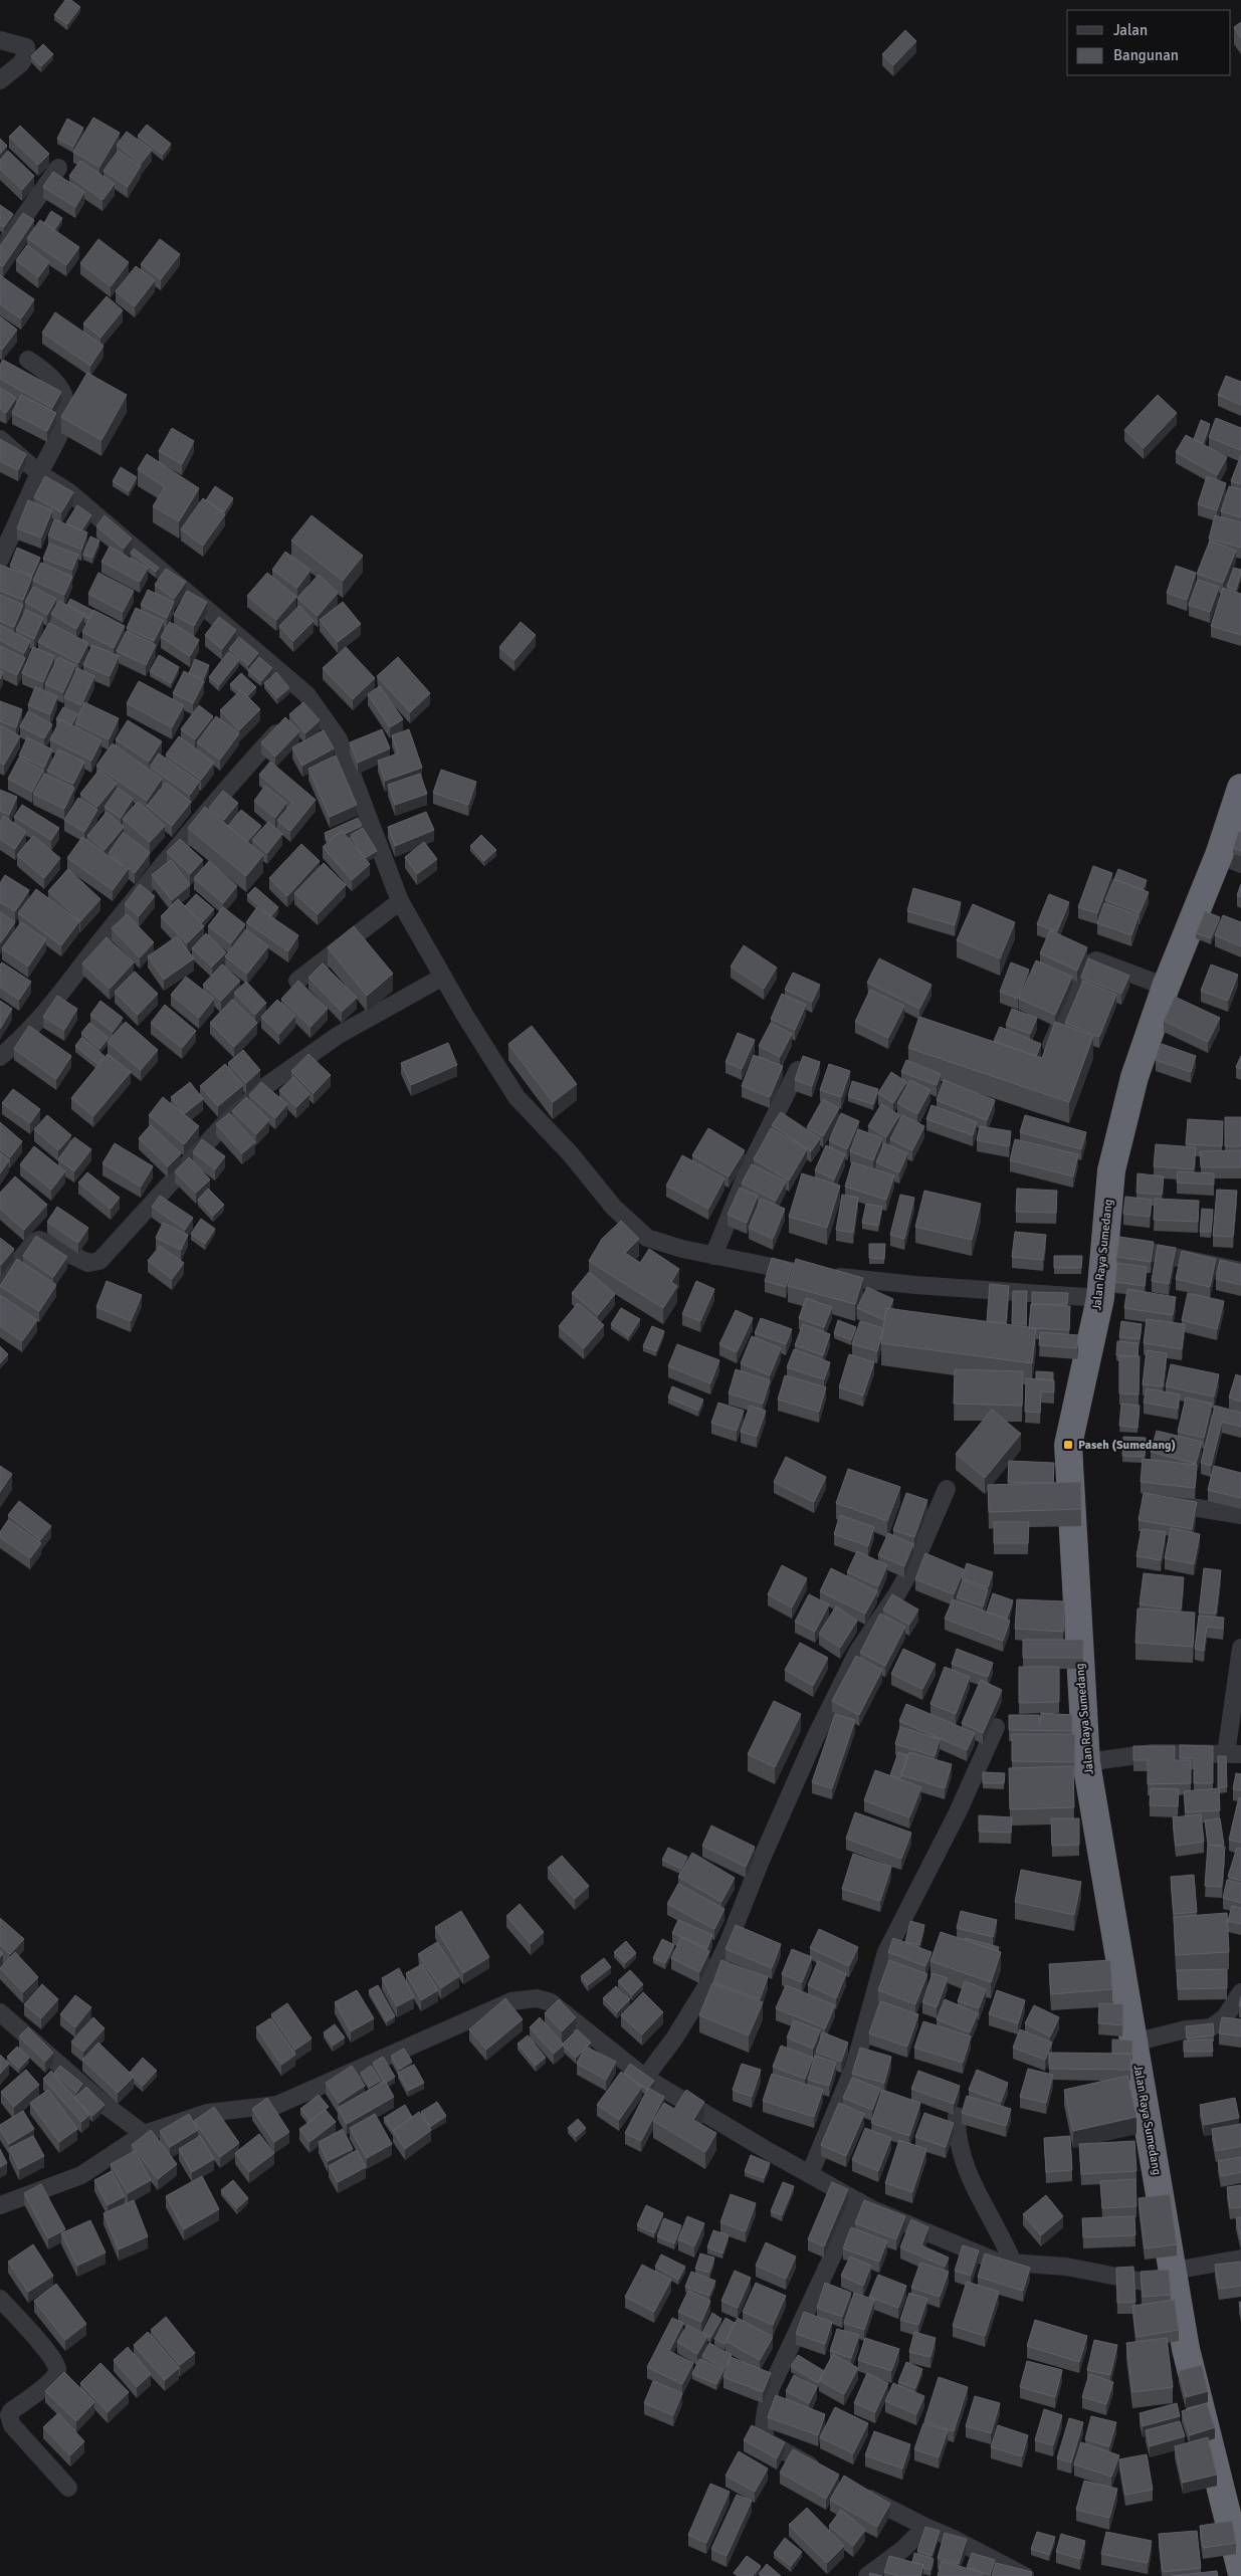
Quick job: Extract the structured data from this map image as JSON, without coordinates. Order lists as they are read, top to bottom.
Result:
{
  "streets": {
    "highway": ["Jalan Raya Sumedang"]
  },
  "places": {
    "transit": ["Paseh (Sumedang)"]
  },
  "legend": ["Jalan", "Bangunan"]
}
